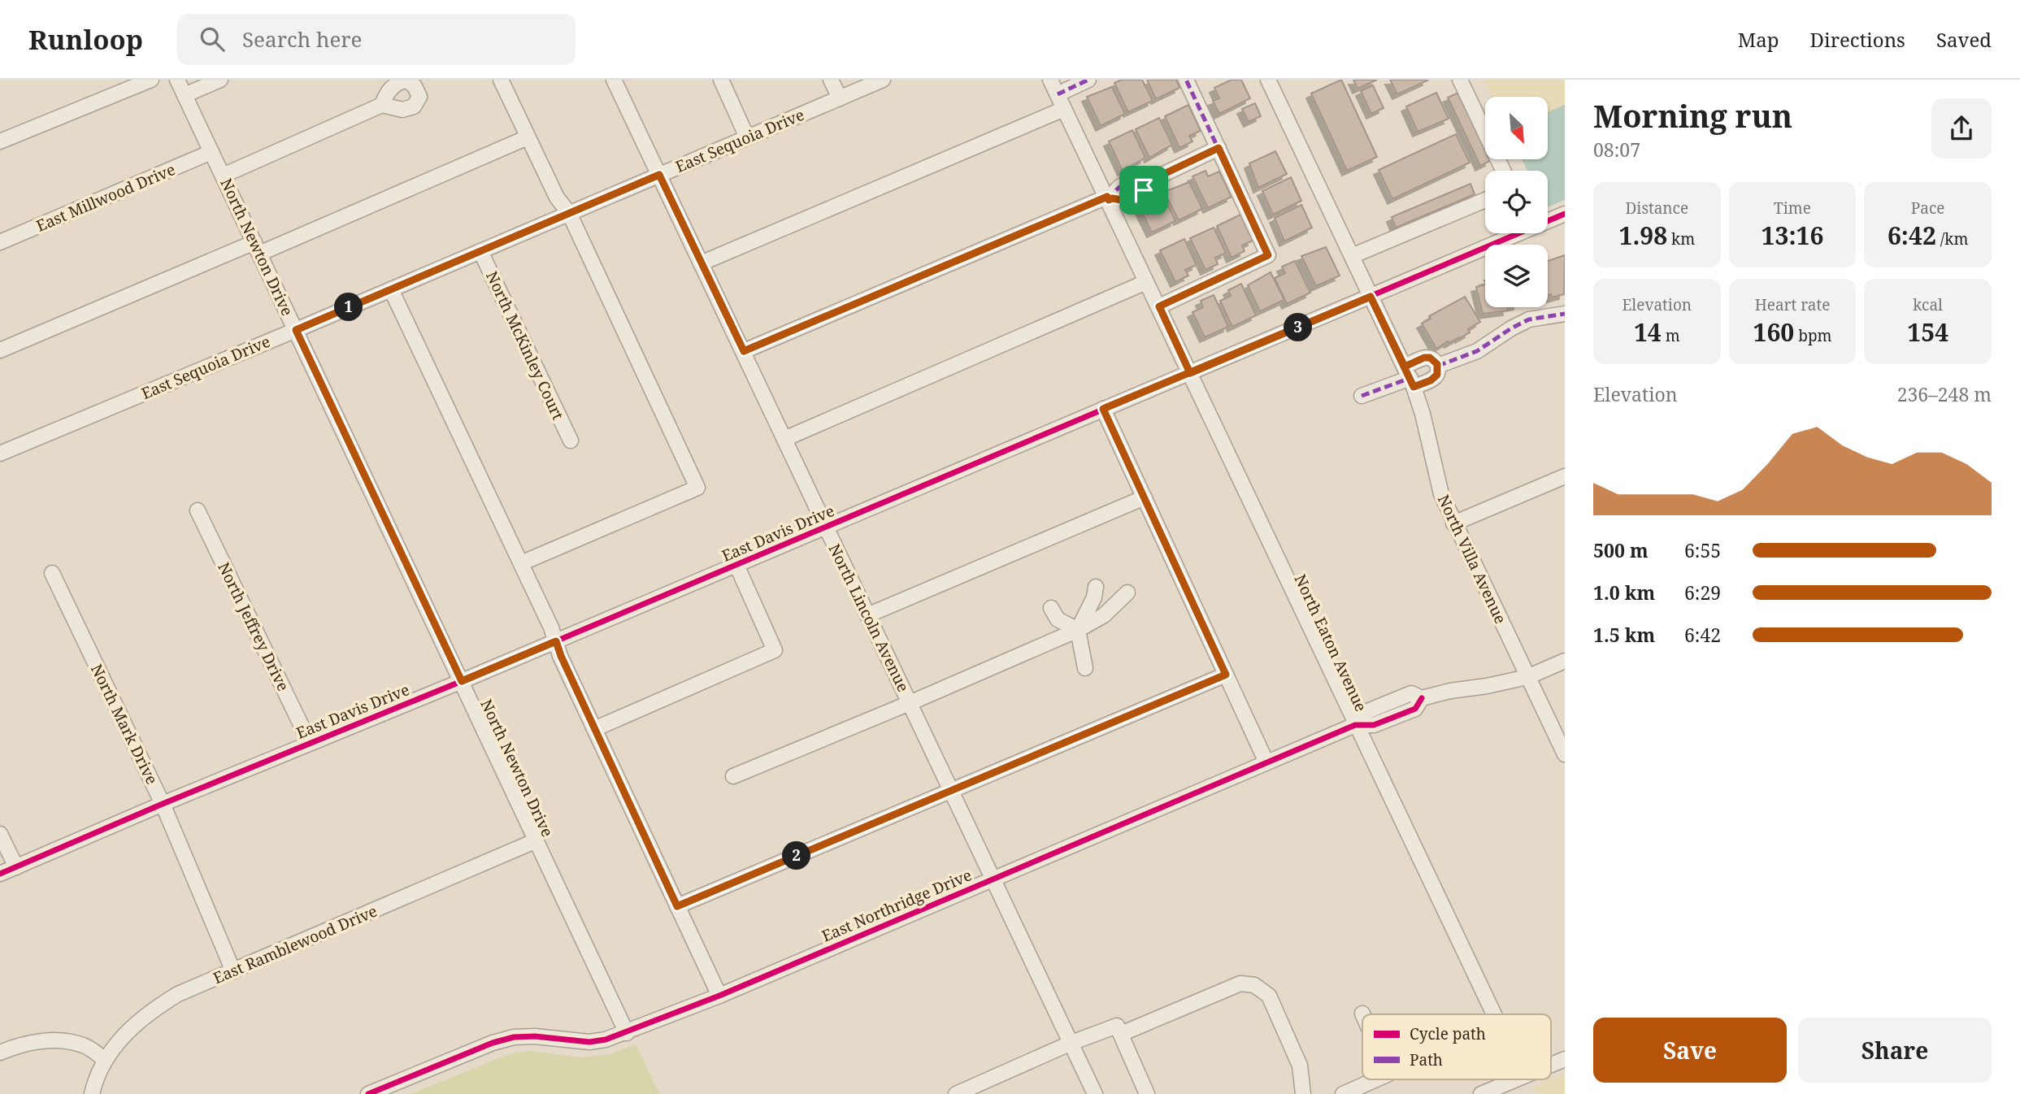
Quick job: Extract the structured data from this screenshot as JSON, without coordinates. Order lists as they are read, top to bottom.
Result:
{
  "streets": {
    "street": [
      "East Sequoia Drive",
      "East Millwood Drive",
      "North Newton Drive",
      "North McKinley Court",
      "East Davis Drive",
      "North Villa Avenue",
      "North Lincoln Avenue",
      "North Jeffrey Drive",
      "North Eaton Avenue",
      "North Mark Drive",
      "East Northridge Drive",
      "East Ramblewood Drive"
    ]
  },
  "crossings": [
    ["East Sequoia Drive", "North Newton Drive"],
    ["East Sequoia Drive", "North McKinley Court"],
    ["East Sequoia Drive", "North Lincoln Avenue"],
    ["East Millwood Drive", "North Newton Drive"],
    ["North Newton Drive", "East Davis Drive"],
    ["North Newton Drive", "East Northridge Drive"],
    ["North Newton Drive", "East Ramblewood Drive"],
    ["East Davis Drive", "North Villa Avenue"],
    ["East Davis Drive", "North Lincoln Avenue"],
    ["East Davis Drive", "North Jeffrey Drive"],
    ["East Davis Drive", "North Eaton Avenue"],
    ["East Davis Drive", "North Mark Drive"],
    ["North Villa Avenue", "East Northridge Drive"],
    ["North Lincoln Avenue", "East Northridge Drive"],
    ["North Eaton Avenue", "East Northridge Drive"],
    ["North Mark Drive", "East Ramblewood Drive"]
  ],
  "legend": ["Cycle path", "Path"],
  "north": "bottom right",
  "page": {
    "header": "Runloop",
    "search": "Search here",
    "nav": ["Map", "Directions", "Saved"],
    "heading": ["Morning run", "08:07"],
    "stats": [
      ["Distance", "1.98 km"],
      ["Time", "13:16"],
      ["Pace", "6:42 /km"],
      ["Elevation", "14 m"],
      ["Heart rate", "160 bpm"],
      ["kcal", "154"]
    ],
    "pins": ["1", "3", "2"],
    "chart": ["Elevation", "236–248 m"],
    "list": [
      {
        "name": "500 m",
        "note": "6:55"
      },
      {
        "name": "1.0 km",
        "note": "6:29"
      },
      {
        "name": "1.5 km",
        "note": "6:42"
      }
    ],
    "buttons": ["Save", "Share"]
  }
}
